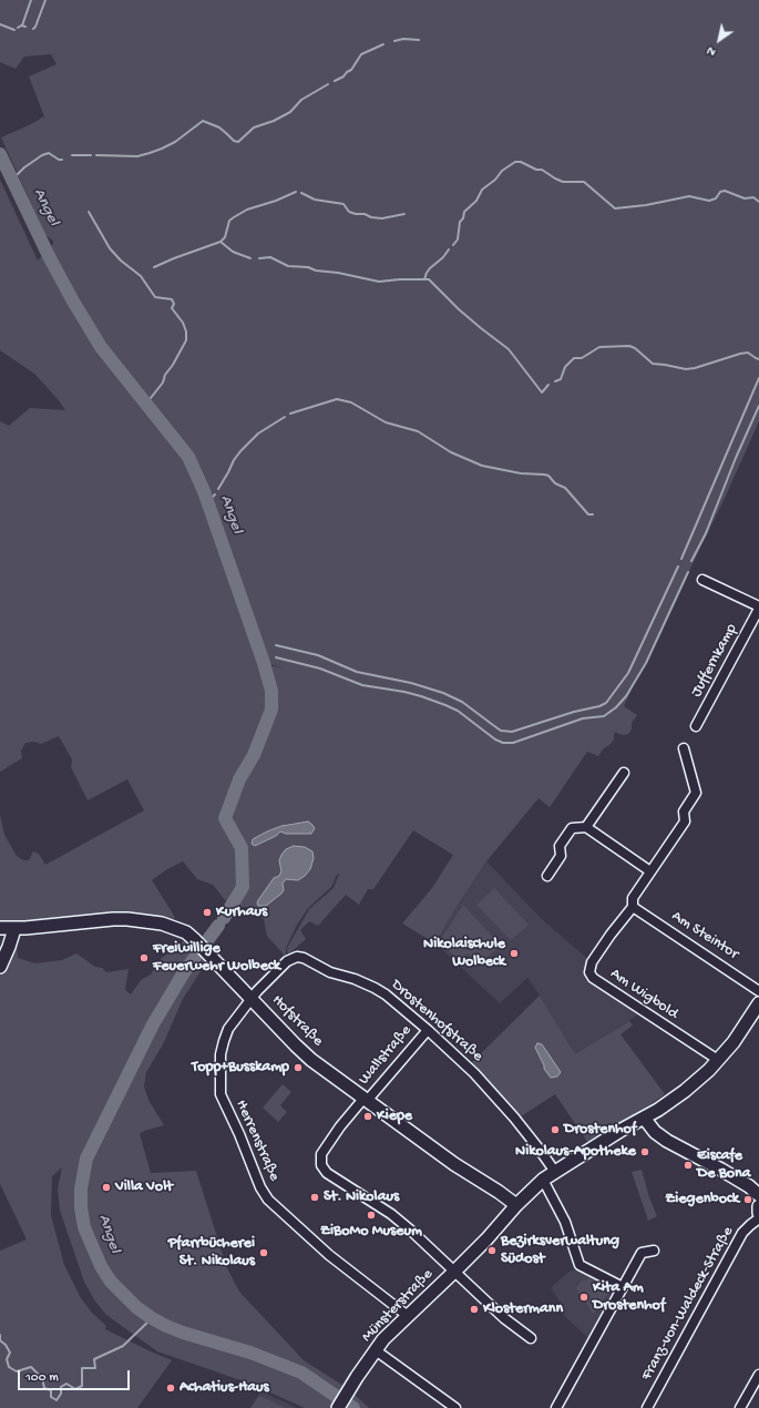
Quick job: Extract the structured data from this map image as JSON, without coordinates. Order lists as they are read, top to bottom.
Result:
{
  "streets": {
    "street": [
      "Juffernkamp",
      "Am Steintor",
      "Am Wigbold",
      "Hofstraße",
      "Drostenhofstraße",
      "Wallstraße",
      "Herrenstraße",
      "Franz-von-Waldeck-Straße",
      "Münsterstraße"
    ]
  },
  "crossings": [
    ["Am Steintor", "Am Wigbold"],
    ["Hofstraße", "Drostenhofstraße"],
    ["Hofstraße", "Wallstraße"],
    ["Hofstraße", "Herrenstraße"],
    ["Hofstraße", "Münsterstraße"],
    ["Drostenhofstraße", "Wallstraße"],
    ["Drostenhofstraße", "Herrenstraße"],
    ["Wallstraße", "Münsterstraße"],
    ["Herrenstraße", "Münsterstraße"]
  ],
  "water": ["Angel"],
  "places": [
    "Kurhaus",
    "Nikolaischule Wolbeck",
    "Freiwillige Feuerwehr Wolbeck",
    "Topp+Busskamp",
    "Kiepe",
    "Drostenhof",
    "Nikolaus-Apotheke",
    "Eiscafe De Bona",
    "Villa Volt",
    "St. Nikolaus",
    "Ziegenbock",
    "ZiBoMo Museum",
    "Bezirksverwaltung Südost",
    "Pfarrbücherei St. Nikolaus",
    "Kita Am Drostenhof",
    "Klostermann",
    "Achatius-Haus"
  ],
  "scale_bar": "100 m",
  "north": "bottom left"
}
